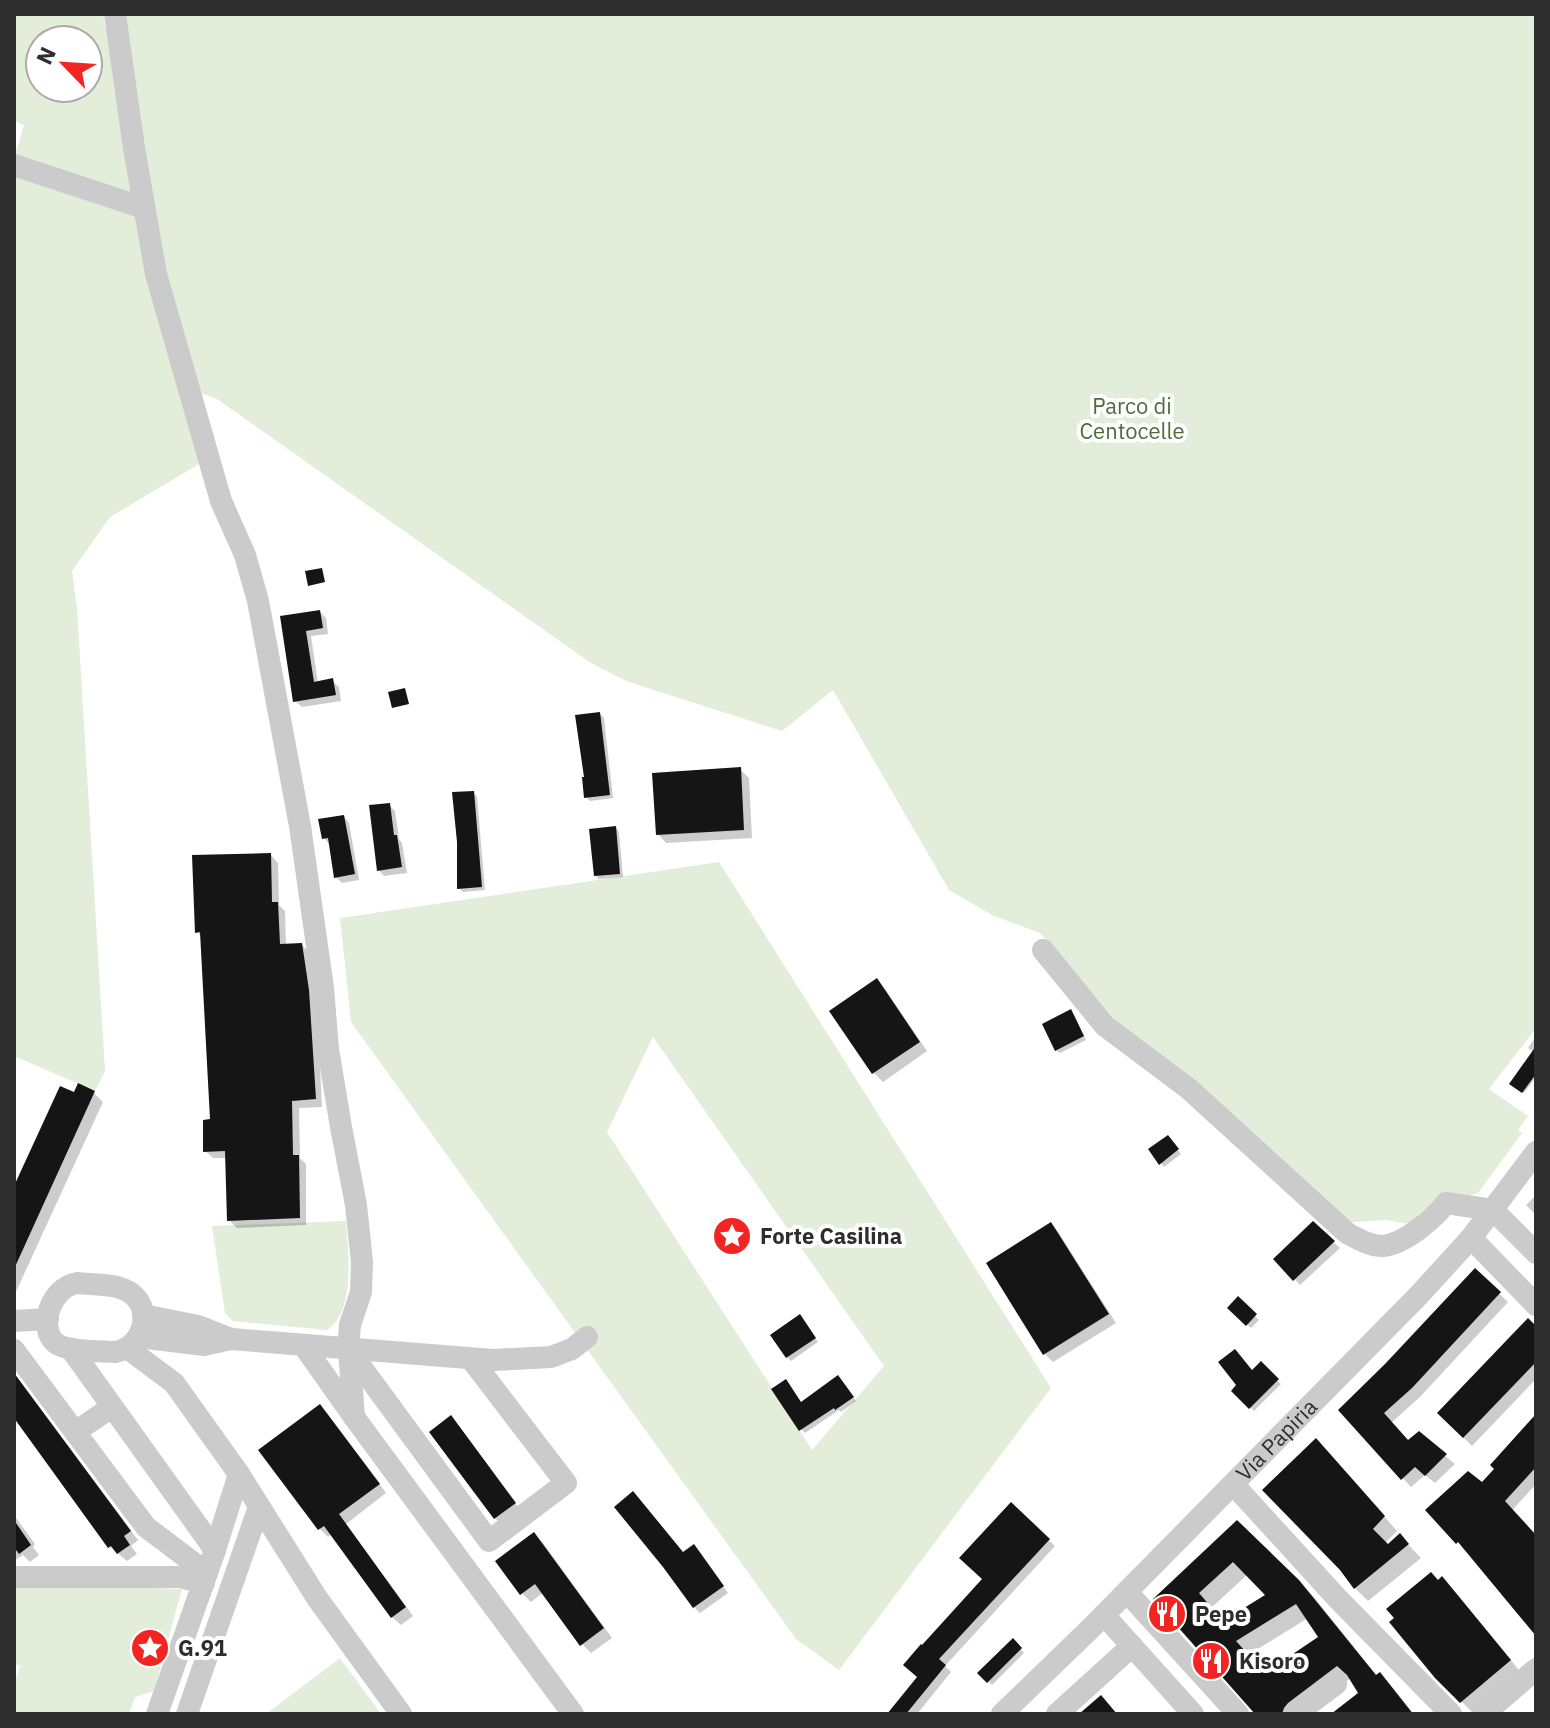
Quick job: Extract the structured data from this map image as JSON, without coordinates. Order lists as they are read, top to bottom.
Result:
{
  "streets": {
    "street": ["Via Papiria"]
  },
  "parks": ["Parco di Centocelle"],
  "places": {
    "place": ["Forte Casilina", "G.91"],
    "restaurant": ["Pepe", "Kisoro"]
  },
  "north": "top left"
}
